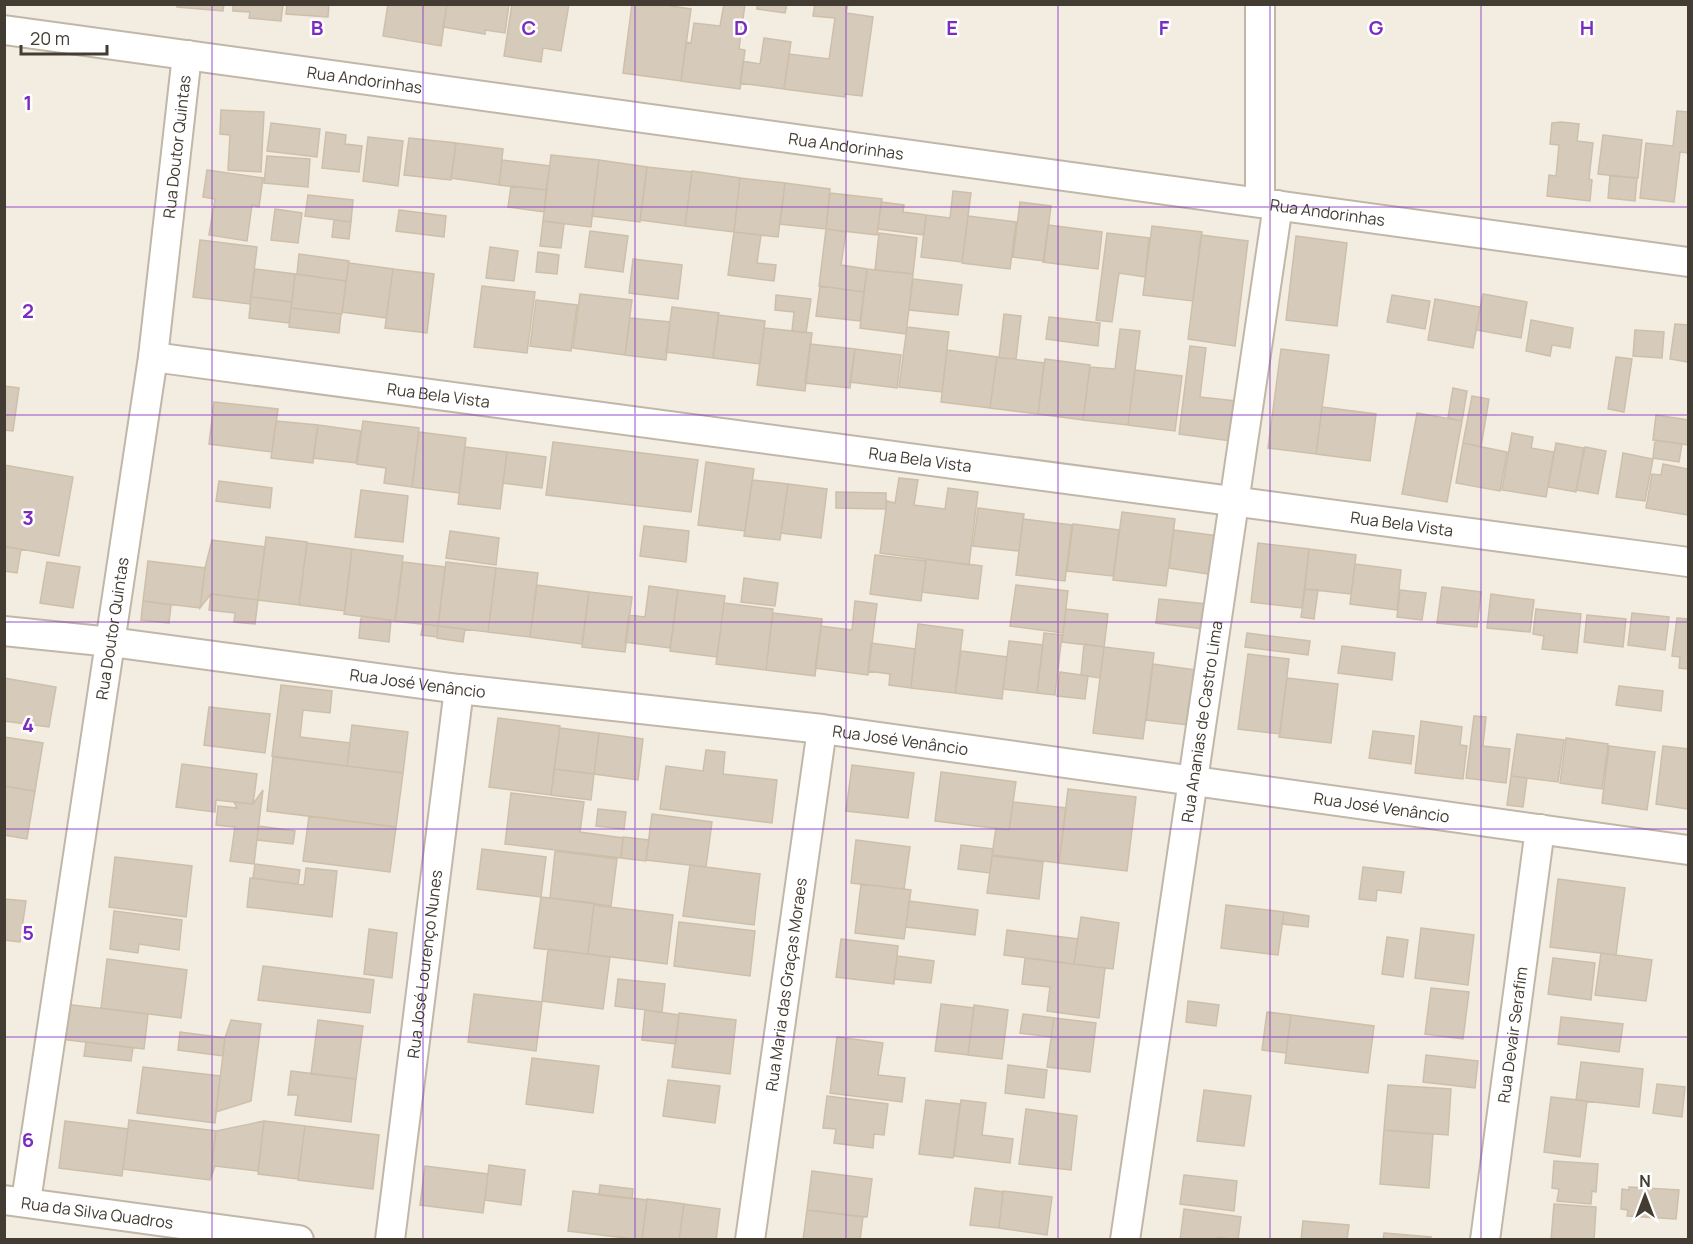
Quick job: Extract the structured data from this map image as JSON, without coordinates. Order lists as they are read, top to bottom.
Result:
{
  "streets": {
    "street": [
      "Rua Andorinhas",
      "Rua Doutor Quintas",
      "Rua Bela Vista",
      "Rua José Venâncio",
      "Rua Ananias de Castro Lima",
      "Rua José Lourenço Nunes",
      "Rua Maria das Graças Moraes",
      "Rua Devair Serafim",
      "Rua da Silva Quadros"
    ]
  },
  "crossings": [
    ["Rua Andorinhas", "Rua Doutor Quintas"],
    ["Rua Andorinhas", "Rua Ananias de Castro Lima"],
    ["Rua Doutor Quintas", "Rua Bela Vista"],
    ["Rua Doutor Quintas", "Rua José Venâncio"],
    ["Rua Doutor Quintas", "Rua da Silva Quadros"],
    ["Rua Bela Vista", "Rua Ananias de Castro Lima"],
    ["Rua José Venâncio", "Rua Ananias de Castro Lima"],
    ["Rua José Venâncio", "Rua José Lourenço Nunes"],
    ["Rua José Venâncio", "Rua Maria das Graças Moraes"],
    ["Rua José Venâncio", "Rua Devair Serafim"]
  ],
  "scale_bar": "20 m",
  "north": "top",
  "grid": {
    "columns": [
      "B",
      "C",
      "D",
      "E",
      "F",
      "G",
      "H"
    ],
    "rows": [
      "1",
      "2",
      "3",
      "4",
      "5",
      "6"
    ]
  }
}
